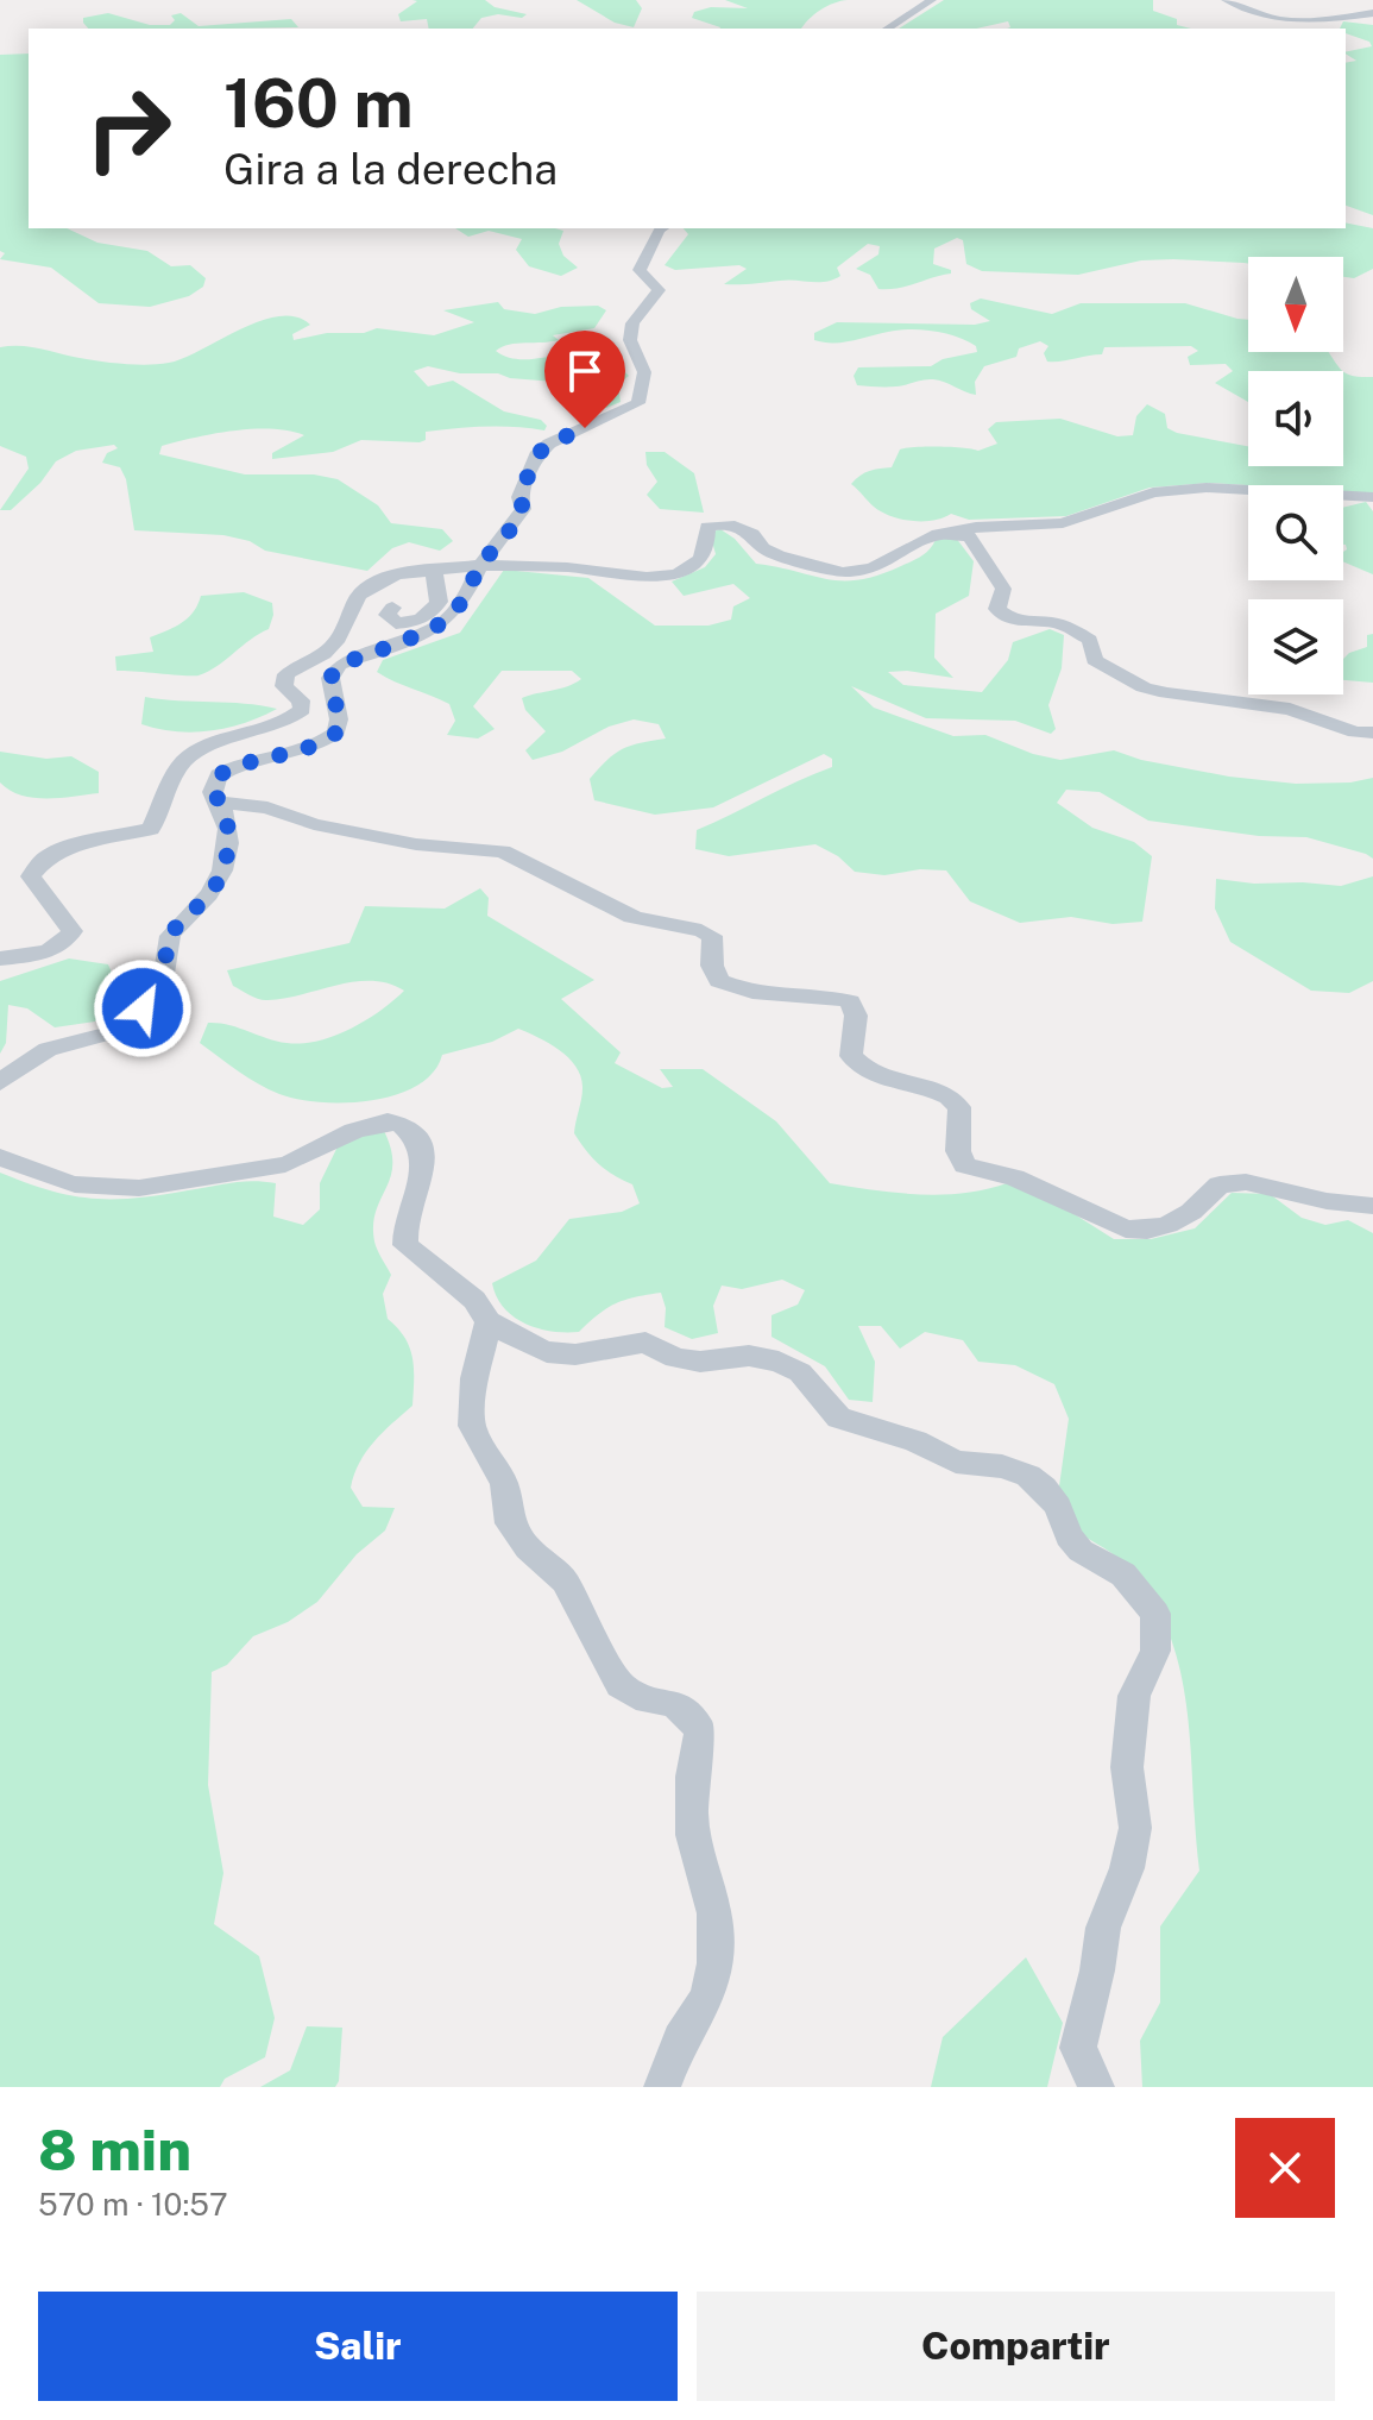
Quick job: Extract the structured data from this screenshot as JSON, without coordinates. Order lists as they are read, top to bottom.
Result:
{
  "north": "bottom",
  "page": {
    "turn": ["160 m", "Gira a la derecha"],
    "heading": ["8 min", "570 m · 10:57"],
    "buttons": ["Salir", "Compartir"]
  }
}
